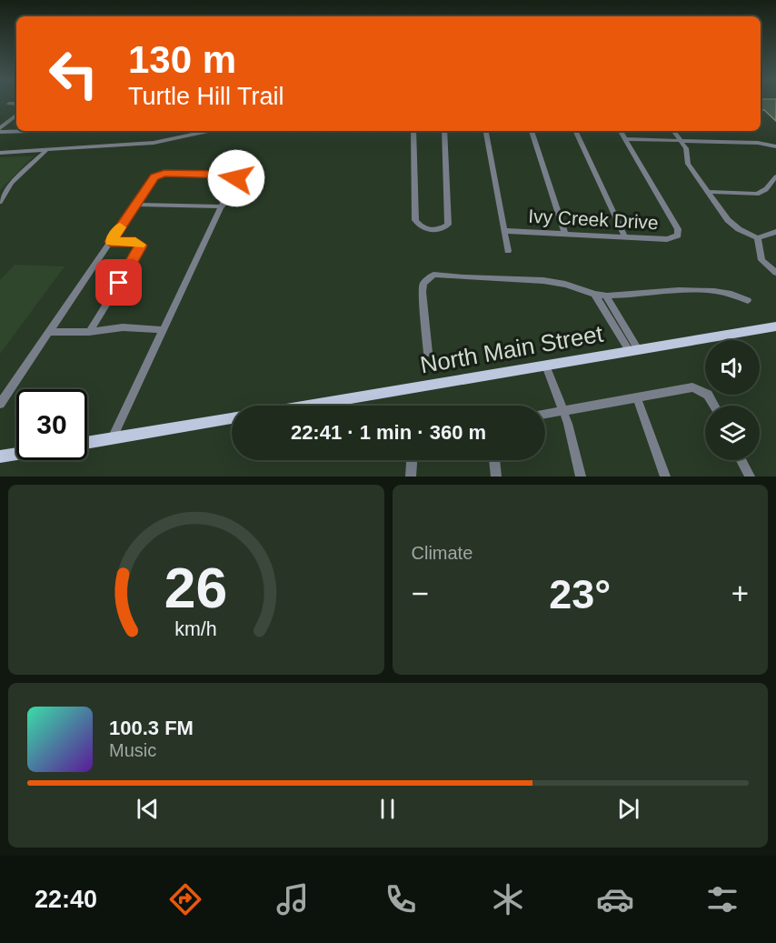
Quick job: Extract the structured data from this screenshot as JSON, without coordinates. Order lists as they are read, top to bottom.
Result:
{
  "streets": {
    "main road": ["North Main Street"],
    "street": ["Ivy Creek Drive"]
  },
  "page": {
    "turn": ["130 m", "Turtle Hill Trail"],
    "limit": "30",
    "trip": "22:41 · 1 min · 360 m",
    "tile": "Climate",
    "heat": ["−", "23°", "+"],
    "song": ["100.3 FM", "Music"],
    "tabs": "22:40",
    "gauge": ["26", "km/h"]
  }
}
